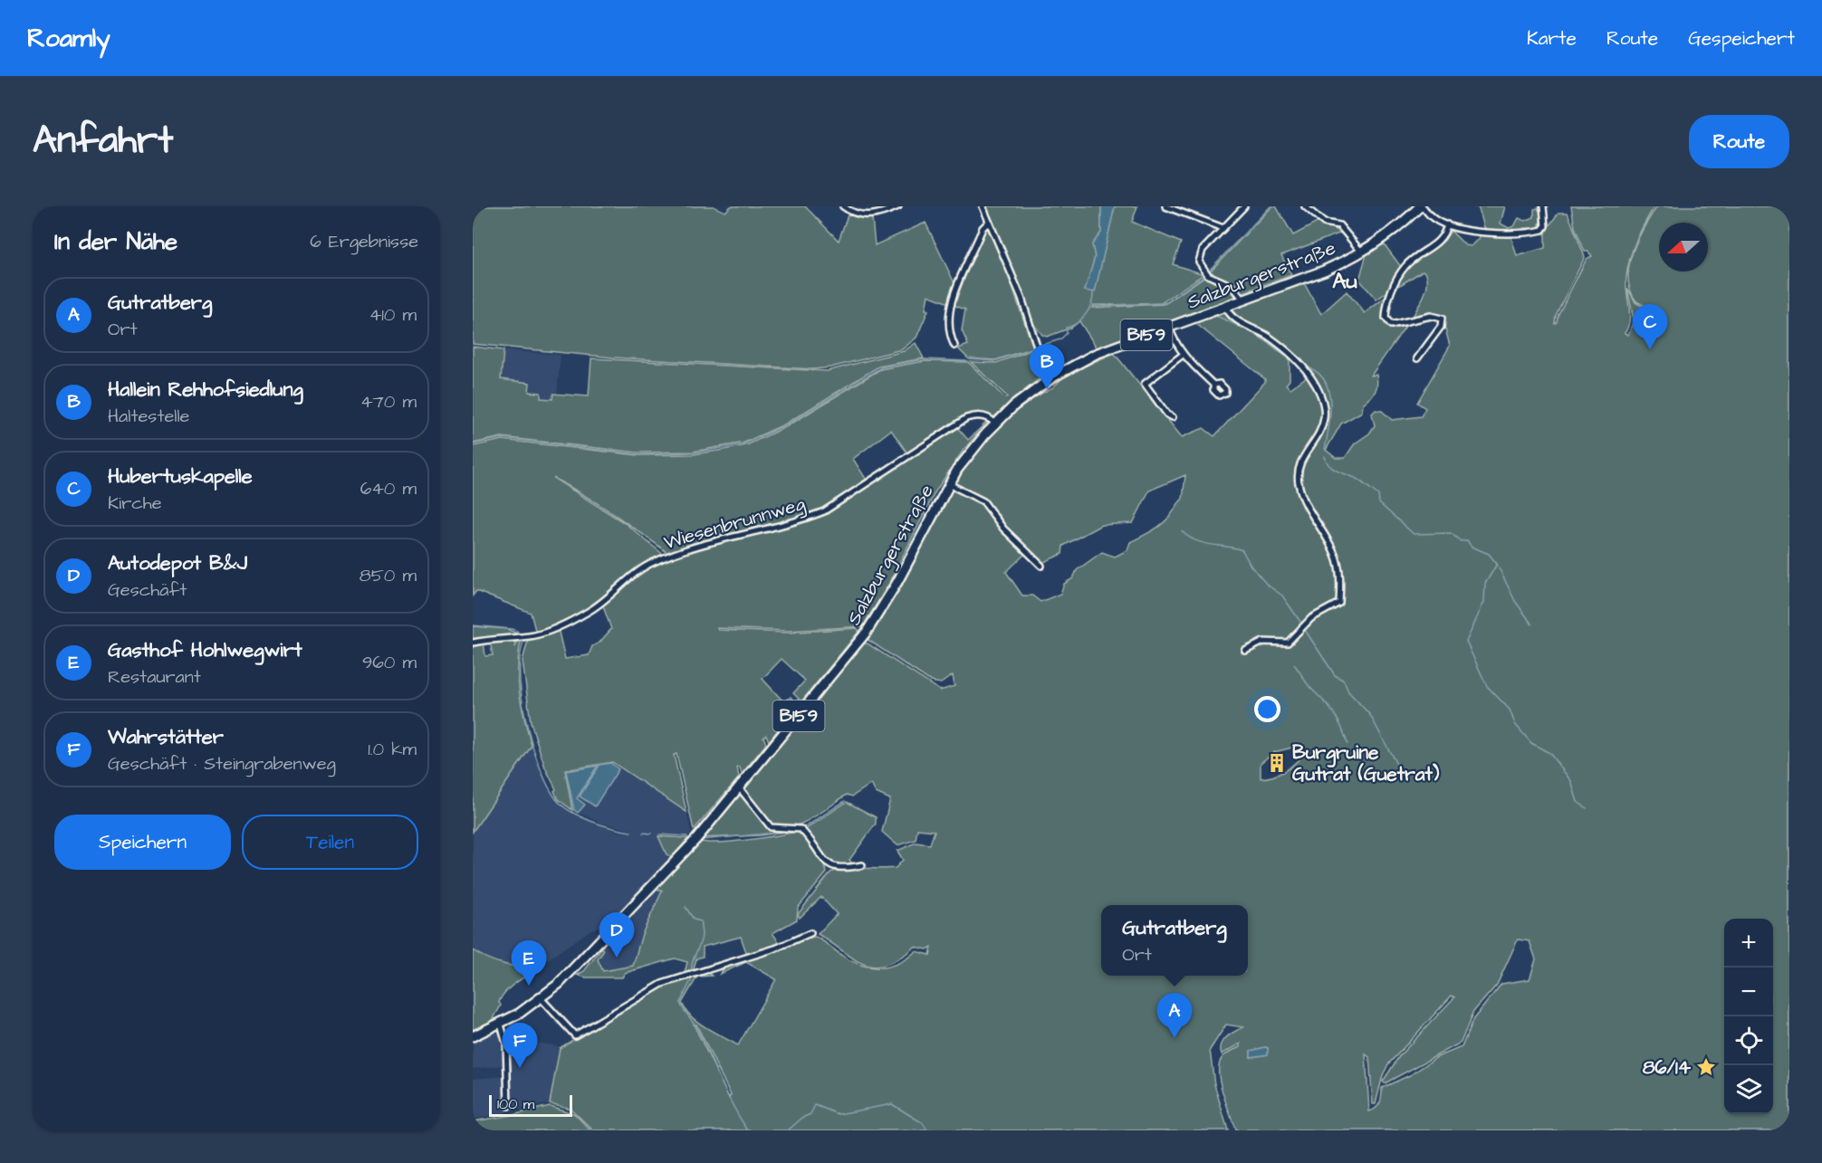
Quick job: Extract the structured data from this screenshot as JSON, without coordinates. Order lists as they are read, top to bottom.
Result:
{
  "streets": {
    "main road": ["Salzburgerstraße", "B159"],
    "street": ["Wiesenbrunnweg"]
  },
  "crossings": [
    ["Salzburgerstraße", "Wiesenbrunnweg"]
  ],
  "districts": ["Au"],
  "places": {
    "building": ["Burgruine Gutrat (Guetrat)"],
    "place": ["86/14"]
  },
  "scale_bar": "100 m",
  "north": "left",
  "page": {
    "header": "Roamly",
    "nav": ["Karte", "Route", "Gespeichert"],
    "title": "Anfahrt",
    "buttons": [
      "Route",
      ["Speichern", "Teilen"]
    ],
    "heading": ["In der Nähe", "6 Ergebnisse"],
    "list": [
      {
        "mark": "A",
        "name": "Gutratberg",
        "note": "Ort",
        "value": "410 m"
      },
      {
        "mark": "B",
        "name": "Hallein Rehhofsiedlung",
        "note": "Haltestelle",
        "value": "470 m"
      },
      {
        "mark": "C",
        "name": "Hubertuskapelle",
        "note": "Kirche",
        "value": "640 m"
      },
      {
        "mark": "D",
        "name": "Autodepot B&J",
        "note": "Geschäft",
        "value": "850 m"
      },
      {
        "mark": "E",
        "name": "Gasthof Hohlwegwirt",
        "note": "Restaurant",
        "value": "960 m"
      },
      {
        "mark": "F",
        "name": "Wahrstätter",
        "note": "Geschäft · Steingrabenweg",
        "value": "1.0 km"
      }
    ],
    "pins": [
      "C",
      "B",
      "D",
      "E",
      "A",
      "F"
    ],
    "popup": ["Gutratberg", "Ort"],
    "map_buttons": ["+", "−"],
    "scale": "100 m"
  }
}
